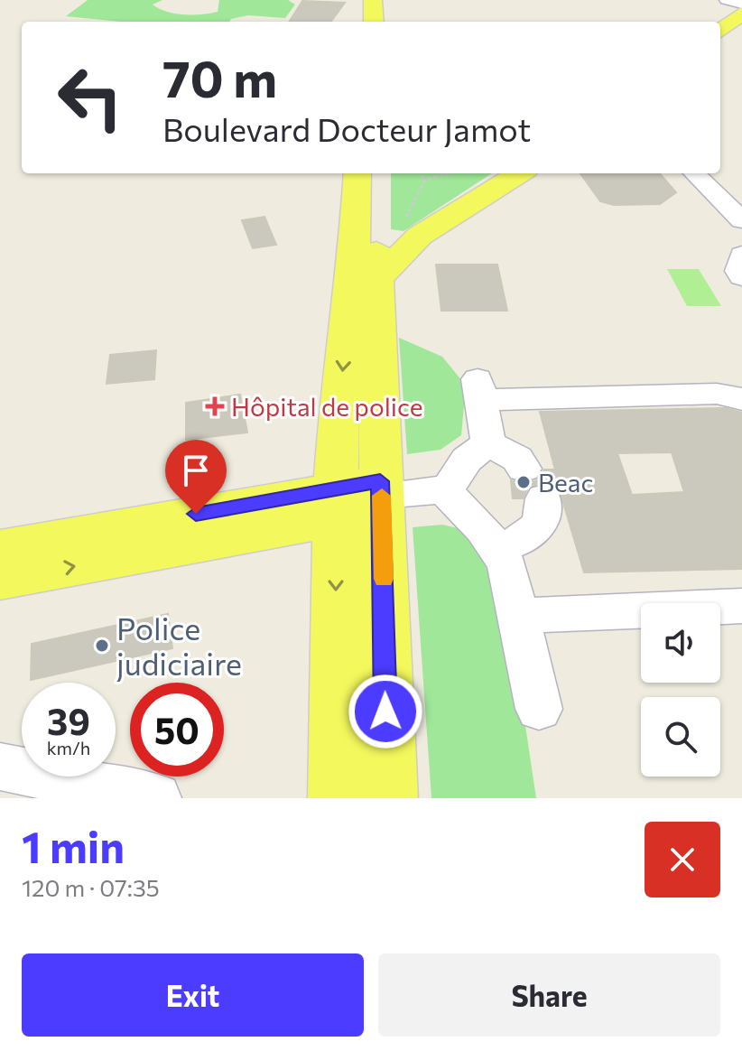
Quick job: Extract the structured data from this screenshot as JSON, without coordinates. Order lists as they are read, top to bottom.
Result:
{
  "places": {
    "health": ["Hôpital de police"],
    "other": ["Beac", "Police judiciaire"]
  },
  "page": {
    "turn": ["70 m", "Boulevard Docteur Jamot"],
    "speed": "39 km/h",
    "limit": "50",
    "heading": ["1 min", "120 m · 07:35"],
    "buttons": ["Exit", "Share"]
  }
}
